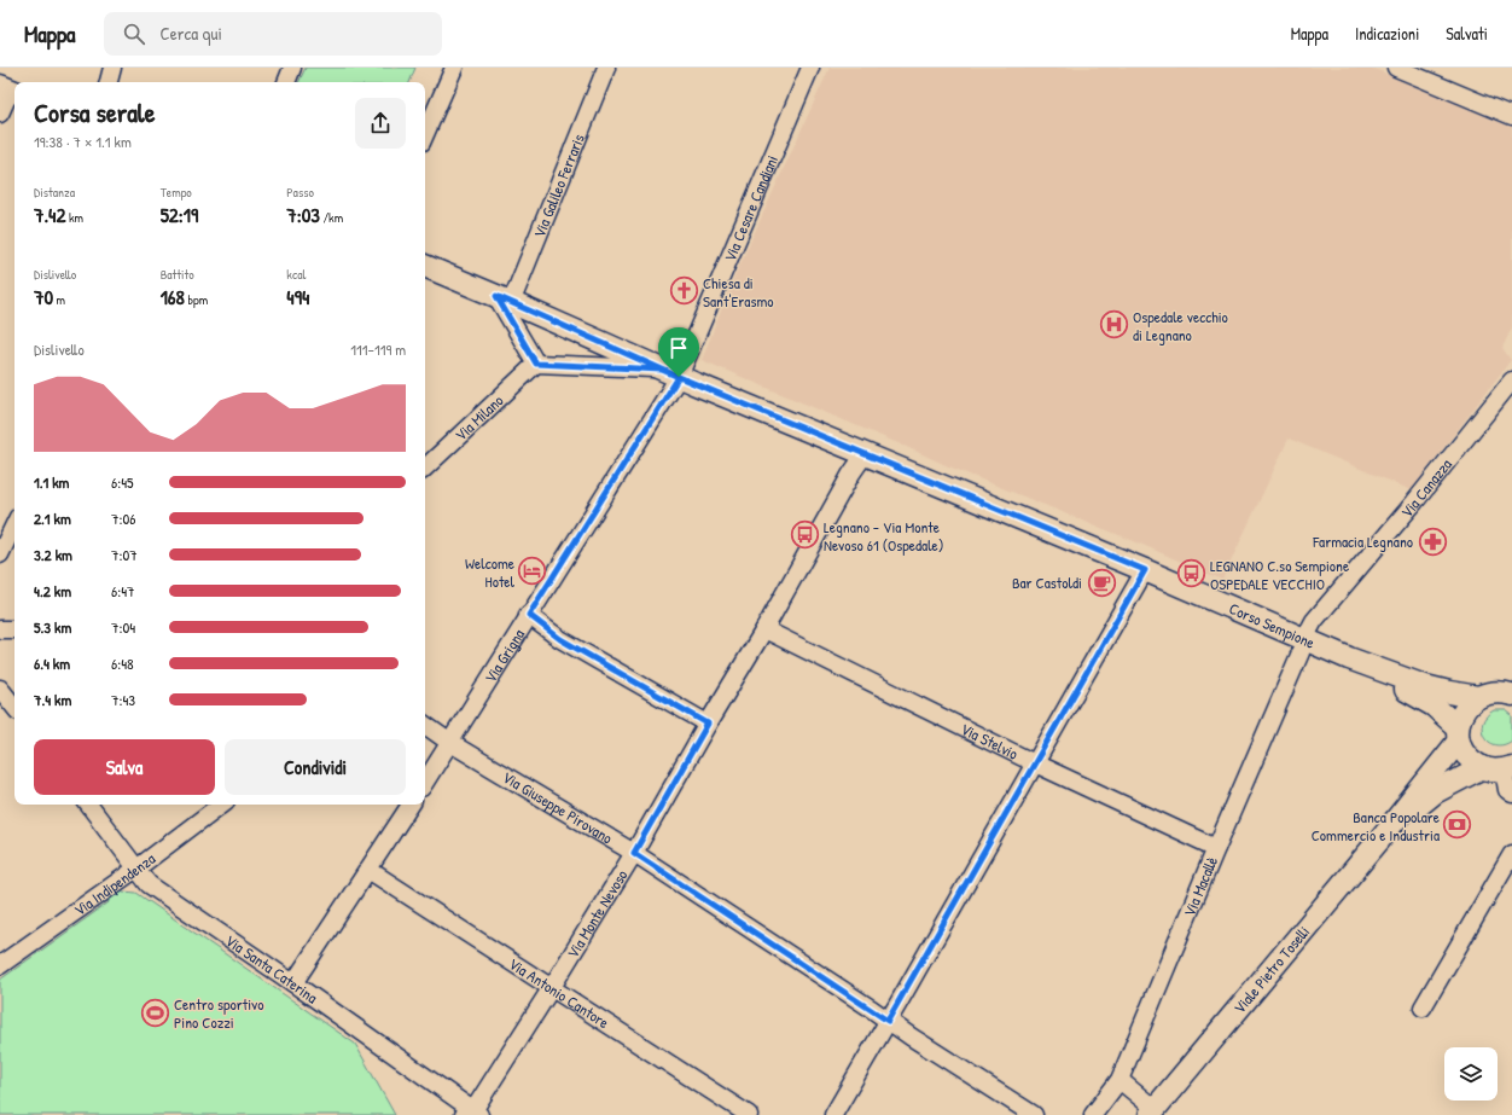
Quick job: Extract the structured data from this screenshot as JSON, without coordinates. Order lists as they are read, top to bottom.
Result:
{
  "streets": {
    "main road": ["Corso Sempione", "Viale Pietro Toselli"],
    "street": [
      "Via Galileo Ferraris",
      "Via Cesare Candiani",
      "Via Milano",
      "Via Canazza",
      "Via Grigna",
      "Via Stelvio",
      "Via Giuseppe Pirovano",
      "Via Indipendenza",
      "Via Macallè",
      "Via Monte Nevoso",
      "Via Santa Caterina",
      "Via Antonio Cantore"
    ]
  },
  "crossings": [
    ["Via Galileo Ferraris", "Corso Sempione"],
    ["Via Cesare Candiani", "Corso Sempione"],
    ["Via Cesare Candiani", "Via Grigna"],
    ["Via Canazza", "Corso Sempione"],
    ["Via Canazza", "Via Macallè"],
    ["Corso Sempione", "Via Grigna"],
    ["Corso Sempione", "Via Macallè"],
    ["Corso Sempione", "Via Monte Nevoso"],
    ["Corso Sempione", "Viale Pietro Toselli"],
    ["Via Grigna", "Via Giuseppe Pirovano"],
    ["Via Stelvio", "Via Macallè"],
    ["Via Stelvio", "Via Monte Nevoso"],
    ["Via Giuseppe Pirovano", "Via Monte Nevoso"],
    ["Via Indipendenza", "Via Santa Caterina"],
    ["Via Macallè", "Viale Pietro Toselli"],
    ["Via Monte Nevoso", "Via Santa Caterina"],
    ["Via Monte Nevoso", "Via Antonio Cantore"]
  ],
  "places": {
    "church": ["Chiesa di Sant'Erasmo"],
    "hospital": ["Ospedale vecchio di Legnano"],
    "bus stop": ["Legnano - Via Monte Nevoso 61 (Ospedale)", "LEGNANO C.so Sempione OSPEDALE VECCHIO"],
    "pharmacy": ["Farmacia Legnano"],
    "hotel": ["Welcome Hotel"],
    "cafe": ["Bar Castoldi"],
    "bank": ["Banca Popolare Commercio e Industria"],
    "sports": ["Centro sportivo Pino Cozzi"]
  },
  "page": {
    "header": "Mappa",
    "search": "Cerca qui",
    "nav": ["Mappa", "Indicazioni", "Salvati"],
    "heading": ["Corsa serale", "19:38 · 7 × 1.1 km"],
    "stats": [
      ["Distanza", "7.42 km"],
      ["Tempo", "52:19"],
      ["Passo", "7:03 /km"],
      ["Dislivello", "70 m"],
      ["Battito", "168 bpm"],
      ["kcal", "494"]
    ],
    "chart": ["Dislivello", "111–119 m"],
    "list": [
      {
        "name": "1.1 km",
        "note": "6:45"
      },
      {
        "name": "2.1 km",
        "note": "7:06"
      },
      {
        "name": "3.2 km",
        "note": "7:07"
      },
      {
        "name": "4.2 km",
        "note": "6:47"
      },
      {
        "name": "5.3 km",
        "note": "7:04"
      },
      {
        "name": "6.4 km",
        "note": "6:48"
      },
      {
        "name": "7.4 km",
        "note": "7:43"
      }
    ],
    "buttons": ["Salva", "Condividi"]
  }
}
